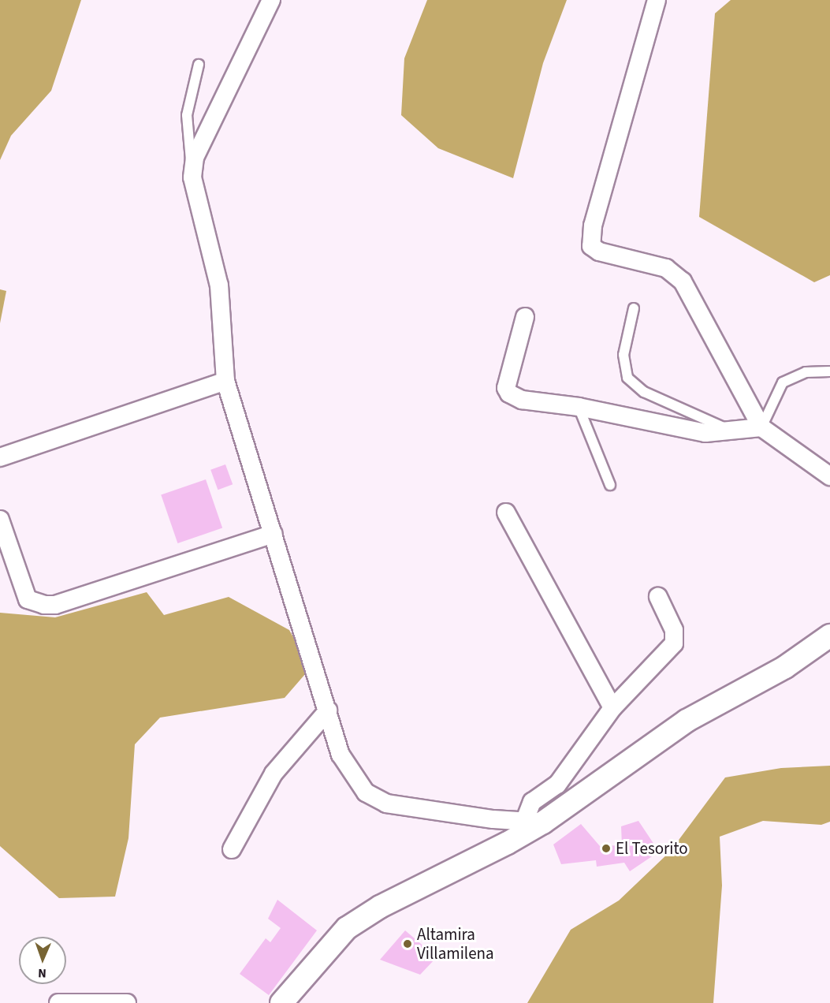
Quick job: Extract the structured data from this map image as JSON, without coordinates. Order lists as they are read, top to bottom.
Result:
{
  "places": ["El Tesorito", "Altamira Villamilena"],
  "north": "bottom"
}
